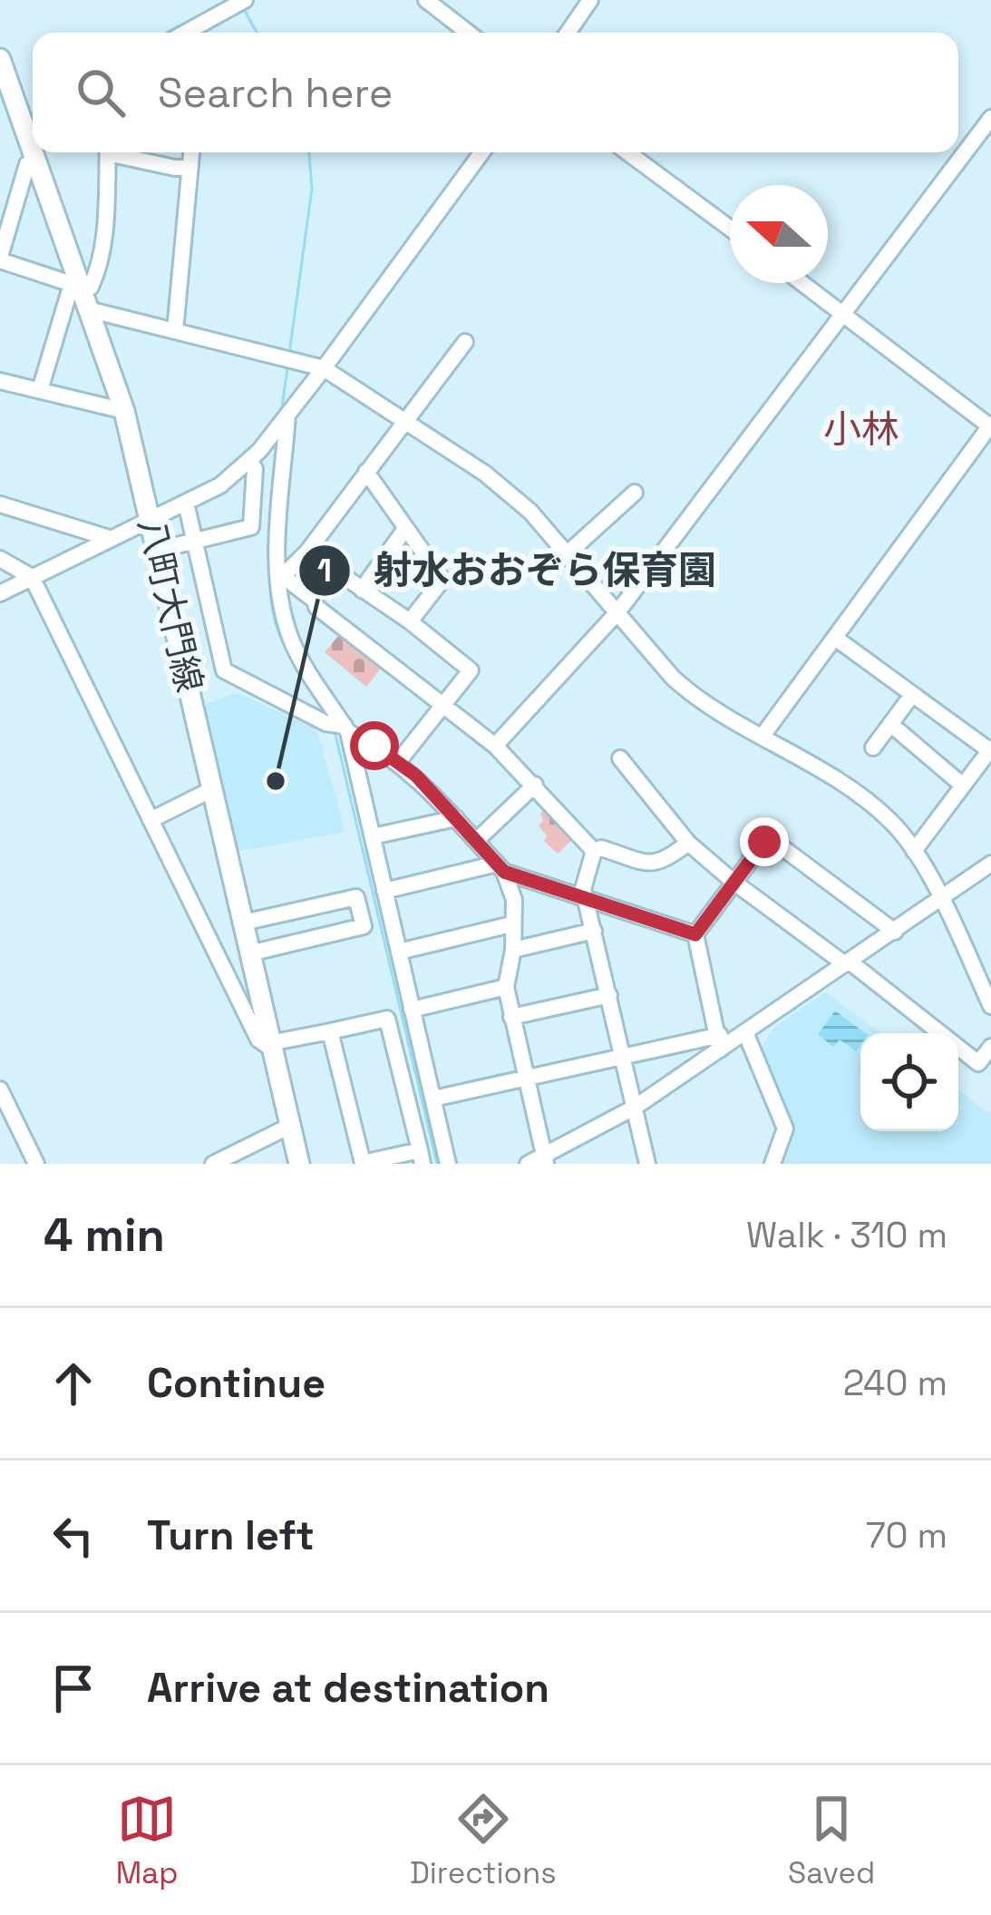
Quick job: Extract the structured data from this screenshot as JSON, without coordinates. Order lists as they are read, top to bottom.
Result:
{
  "streets": {
    "main road": ["八町大門線"]
  },
  "districts": ["小林"],
  "places": ["射水おおぞら保育園"],
  "north": "left",
  "page": {
    "search": "Search here",
    "heading": ["4 min", "Walk · 310 m"],
    "list": [
      ["Continue", "240 m"],
      ["Turn left", "70 m"],
      "Arrive at destination"
    ],
    "nav": ["Map", "Directions", "Saved"]
  }
}
